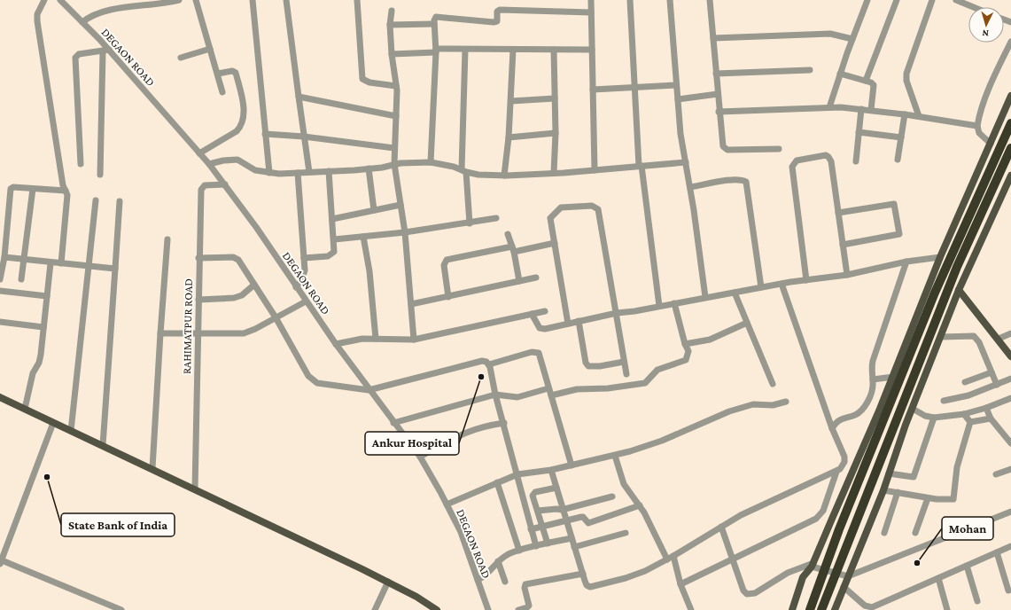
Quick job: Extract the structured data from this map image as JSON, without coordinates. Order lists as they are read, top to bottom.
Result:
{
  "streets": {
    "street": ["DEGAON ROAD", "RAHIMATPUR ROAD"]
  },
  "crossings": [
    ["DEGAON ROAD", "RAHIMATPUR ROAD"]
  ],
  "places": ["Ankur Hospital", "State Bank of India", "Mohan"],
  "north": "bottom"
}
